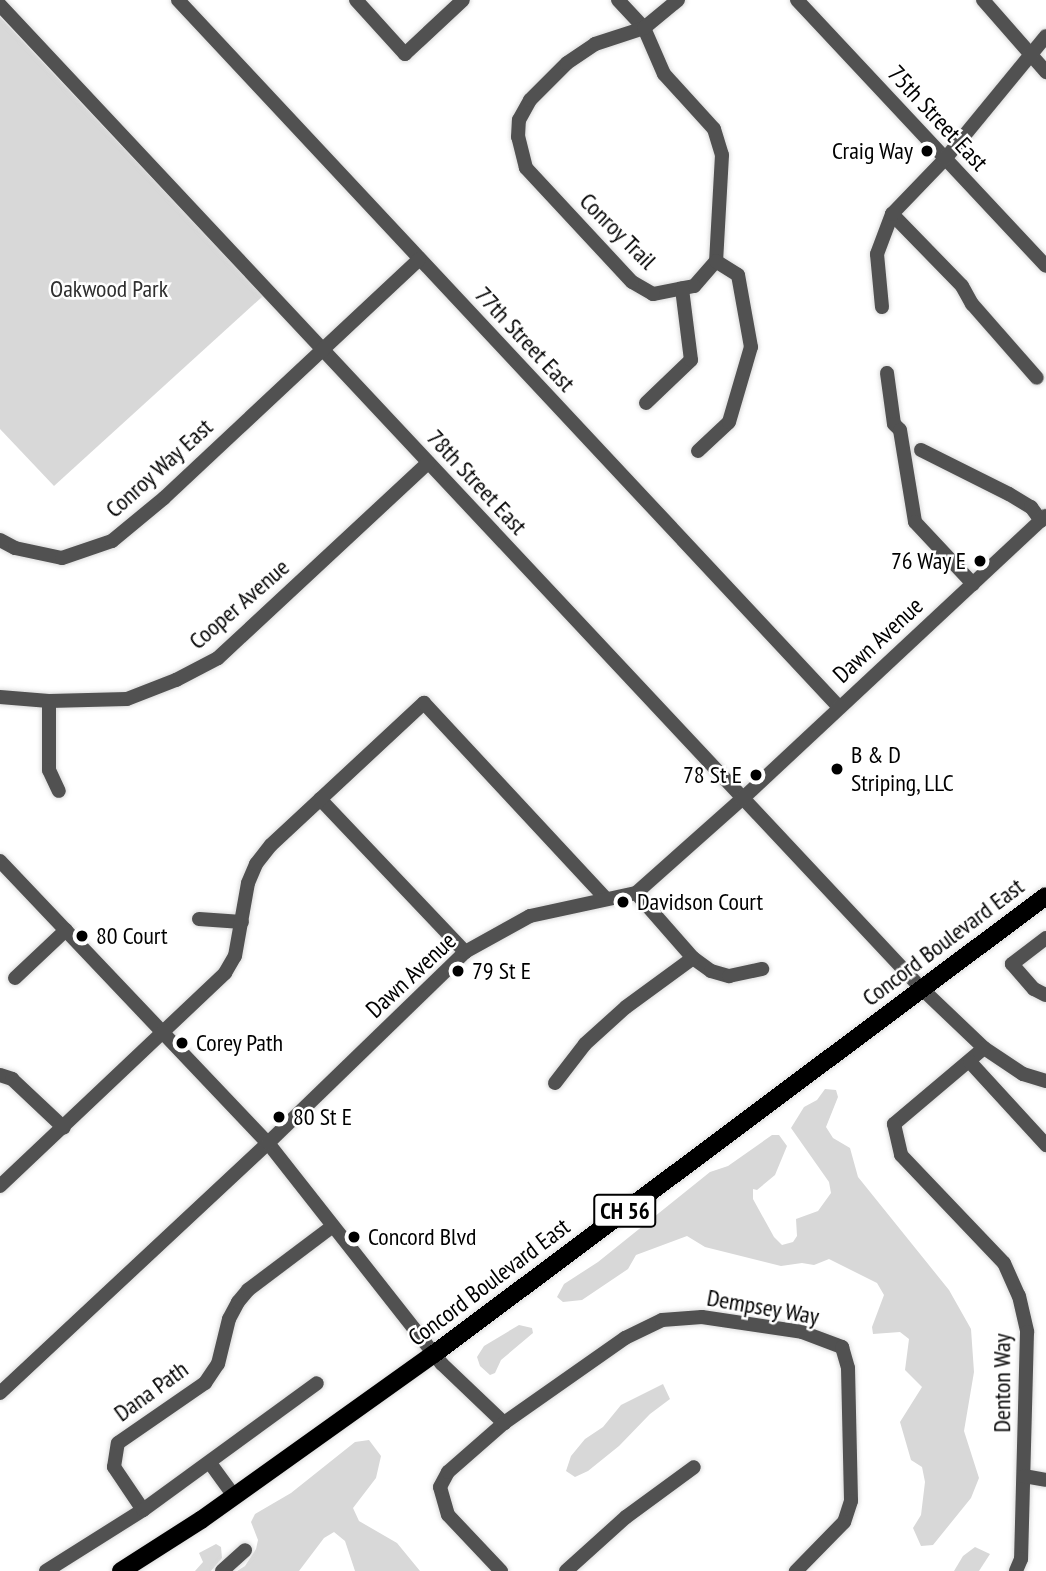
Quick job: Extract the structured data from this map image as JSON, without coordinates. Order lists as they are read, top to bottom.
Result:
{
  "streets": {
    "main road": ["Concord Boulevard East", "CH 56"],
    "street": [
      "75th Street East",
      "Conroy Trail",
      "77th Street East",
      "Conroy Way East",
      "78th Street East",
      "Cooper Avenue",
      "Dawn Avenue",
      "Dempsey Way",
      "Denton Way",
      "Dana Path"
    ]
  },
  "crossings": [
    ["77th Street East", "Conroy Way East"],
    ["77th Street East", "Dawn Avenue"],
    ["Conroy Way East", "78th Street East"],
    ["78th Street East", "Cooper Avenue"],
    ["78th Street East", "Dawn Avenue"],
    ["78th Street East", "Concord Boulevard East"]
  ],
  "parks": ["Oakwood Park"],
  "places": [
    "Craig Way",
    "76 Way E",
    "B & D Striping, LLC",
    "78 St E",
    "Davidson Court",
    "80 Court",
    "79 St E",
    "Corey Path",
    "80 St E",
    "Concord Blvd"
  ]
}
